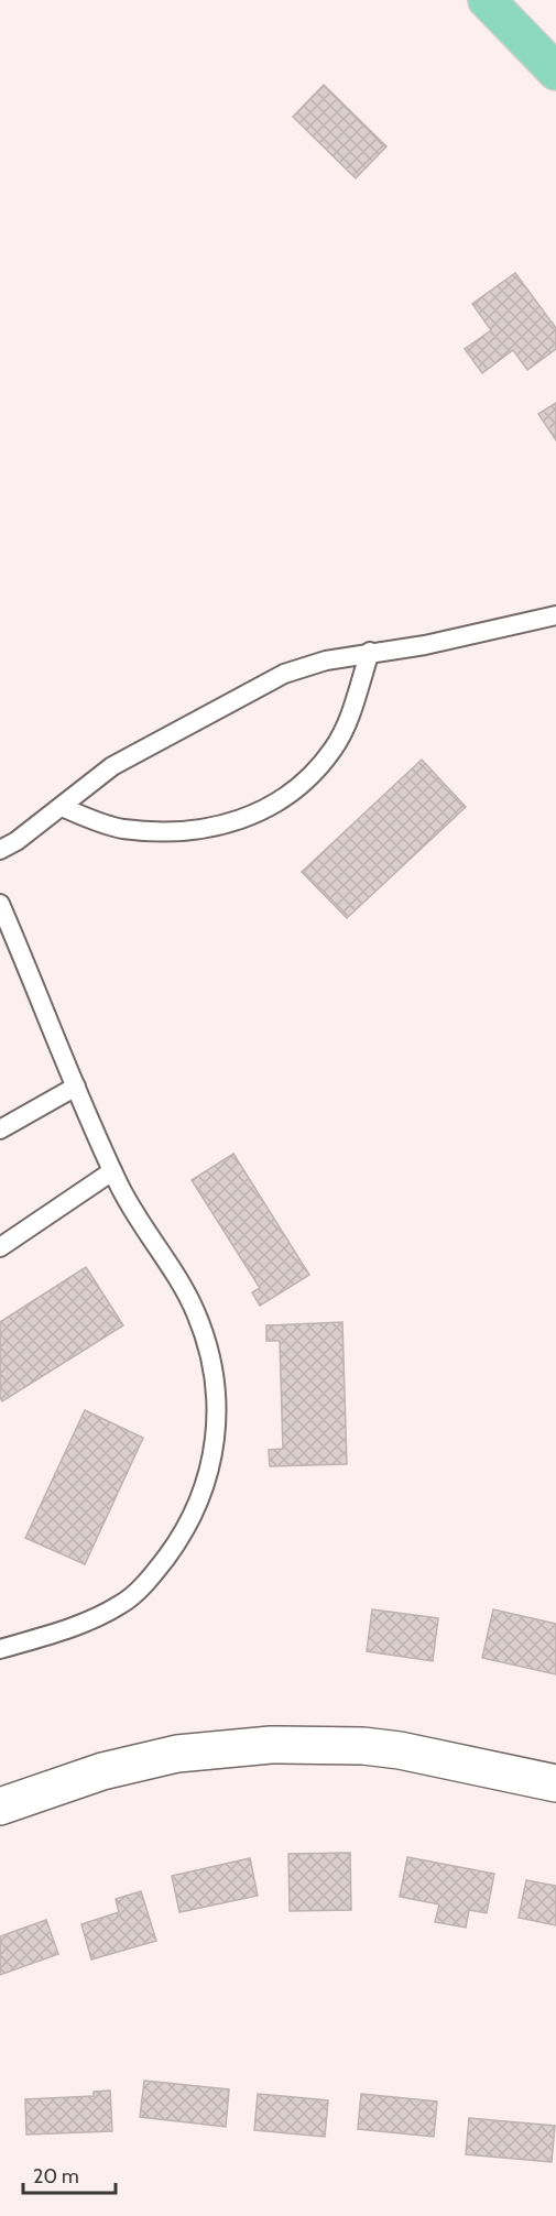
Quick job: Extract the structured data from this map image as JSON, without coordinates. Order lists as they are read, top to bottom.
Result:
{
  "scale_bar": "20 m"
}
